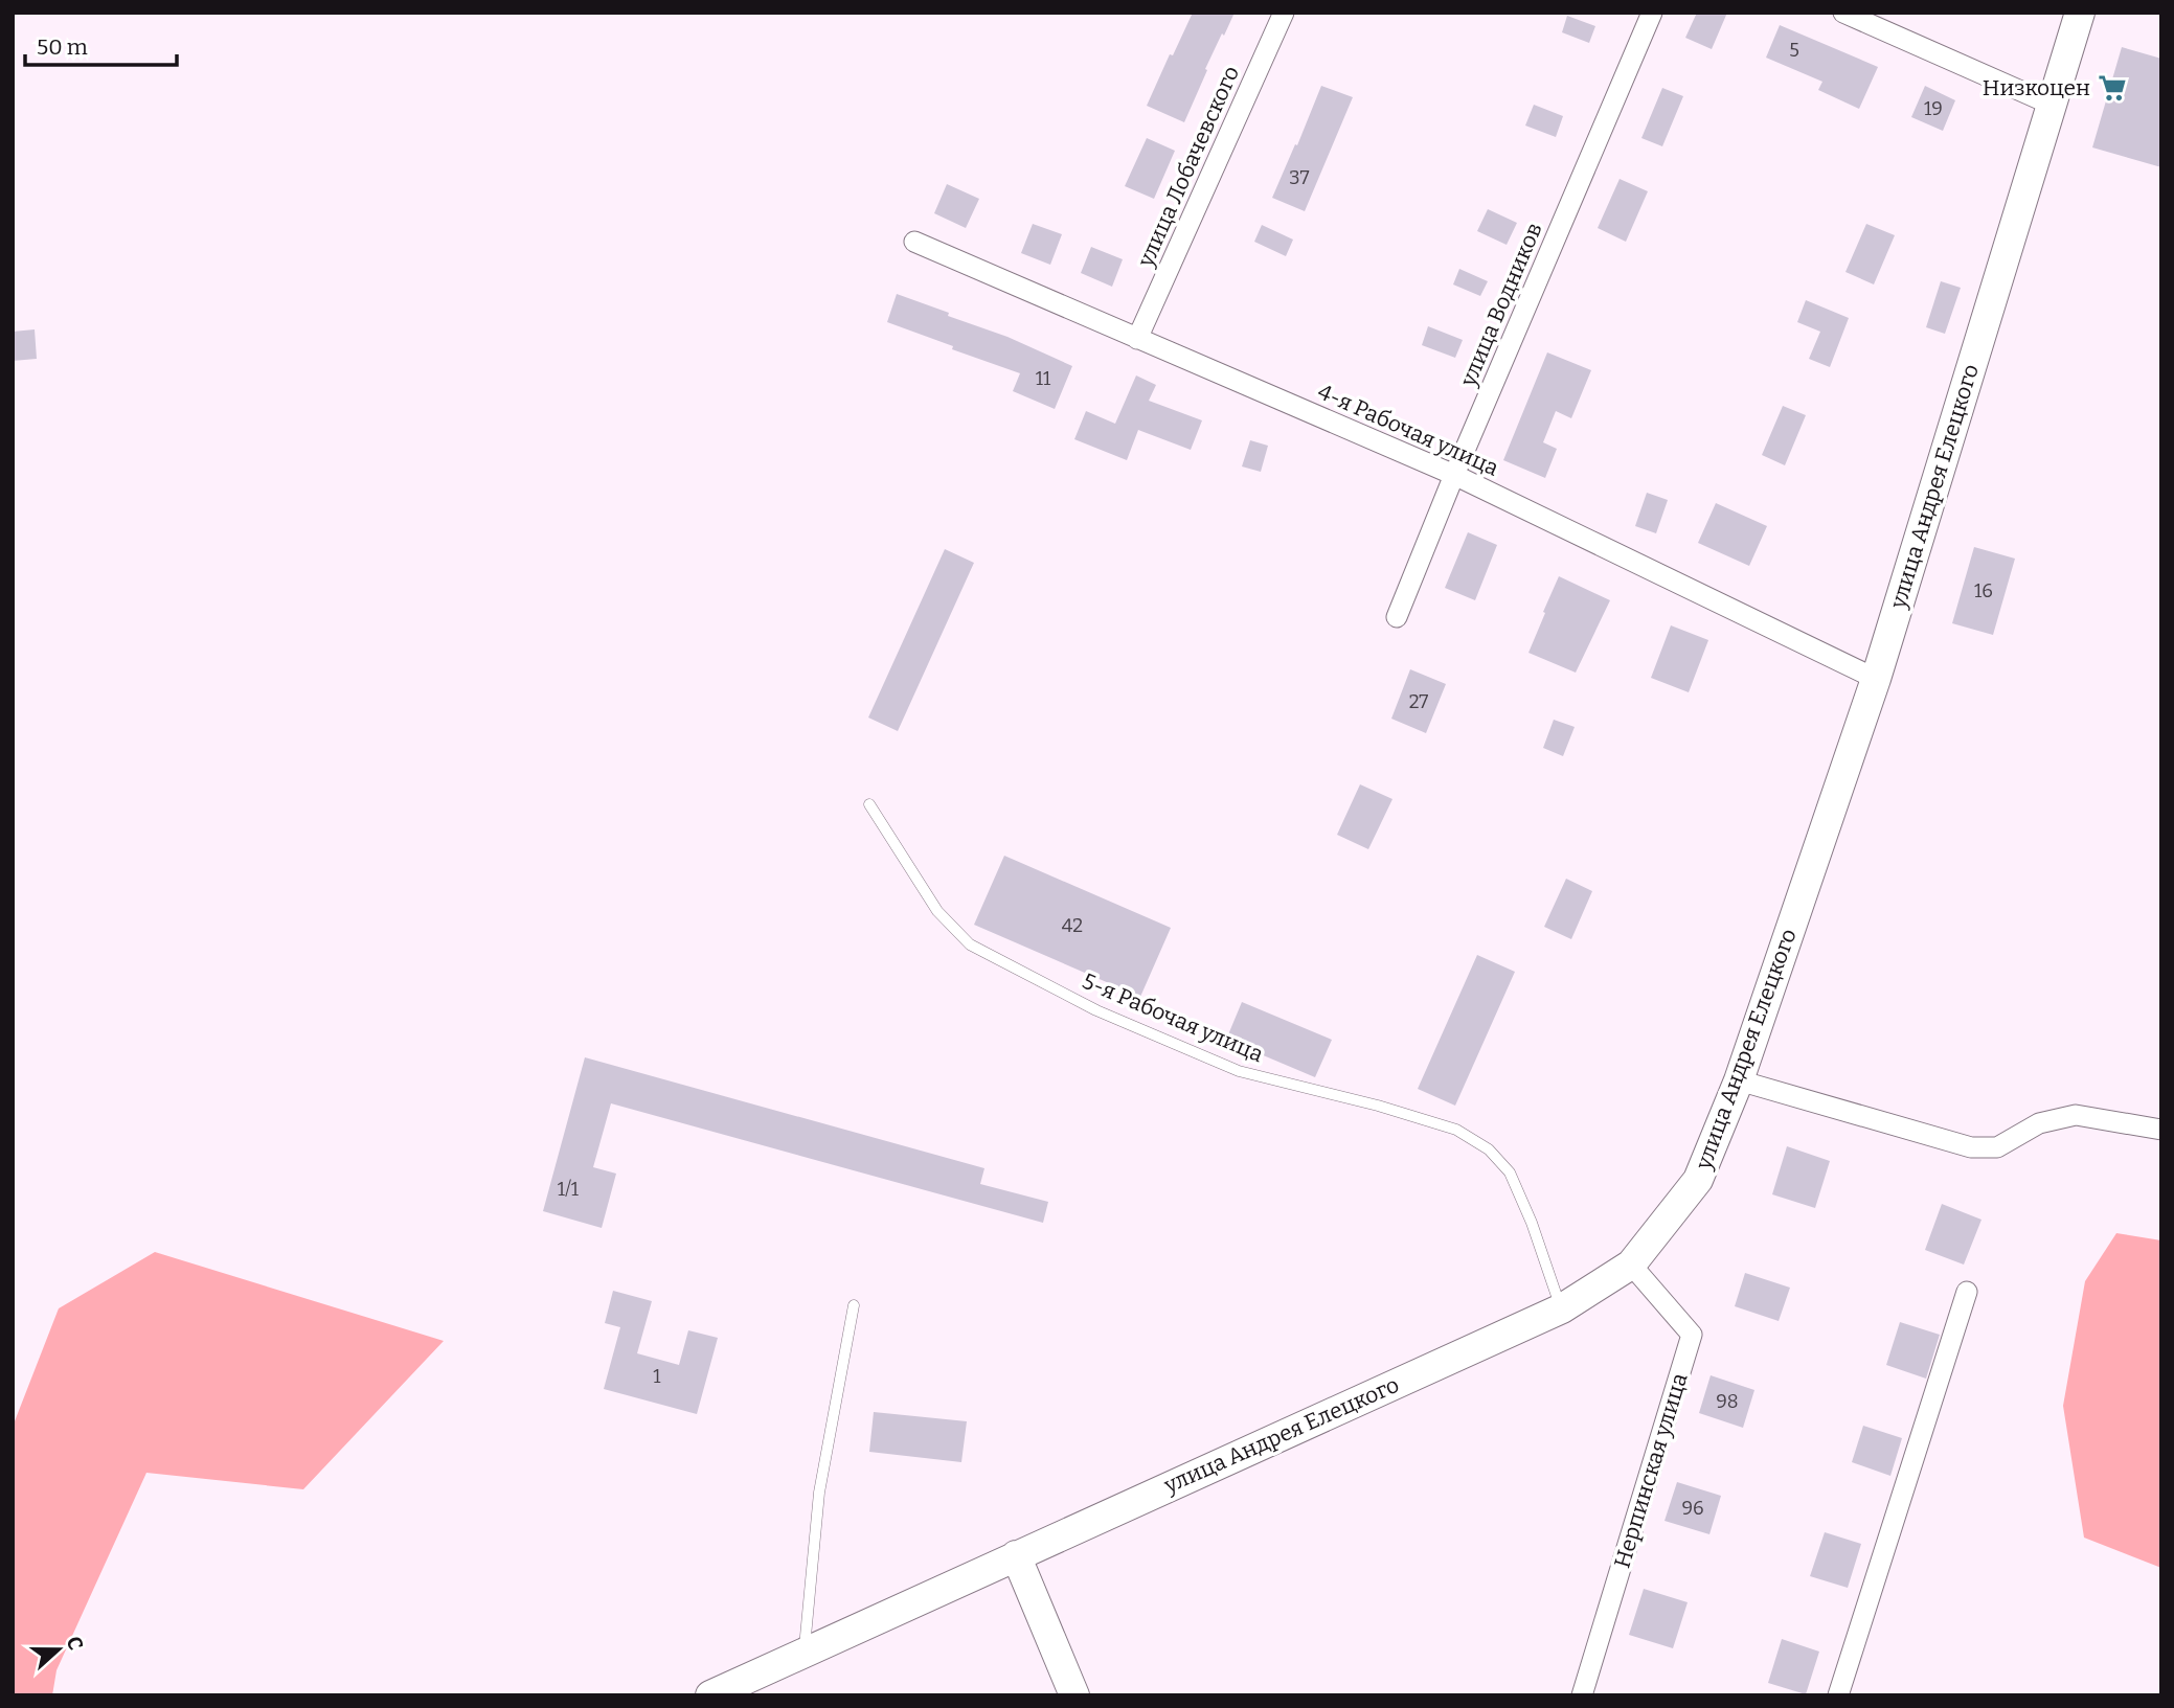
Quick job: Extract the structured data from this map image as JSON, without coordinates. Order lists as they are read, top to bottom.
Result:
{
  "streets": {
    "main road": ["улица Андрея Елецкого"],
    "street": [
      "улица Лобачевского",
      "улица Водников",
      "4-я Рабочая улица",
      "Нерпинская улица"
    ],
    "lane": ["5-я Рабочая улица"]
  },
  "crossings": [
    ["улица Лобачевского", "4-я Рабочая улица"],
    ["улица Водников", "4-я Рабочая улица"],
    ["4-я Рабочая улица", "улица Андрея Елецкого"],
    ["улица Андрея Елецкого", "5-я Рабочая улица"],
    ["улица Андрея Елецкого", "Нерпинская улица"]
  ],
  "places": {
    "supermarket": ["Низкоцен"]
  },
  "house_numbers": [
    "5",
    "19",
    "37",
    "11",
    "16",
    "27",
    "42",
    "1/1",
    "1",
    "98",
    "96"
  ],
  "scale_bar": "50 m",
  "north": "right"
}
